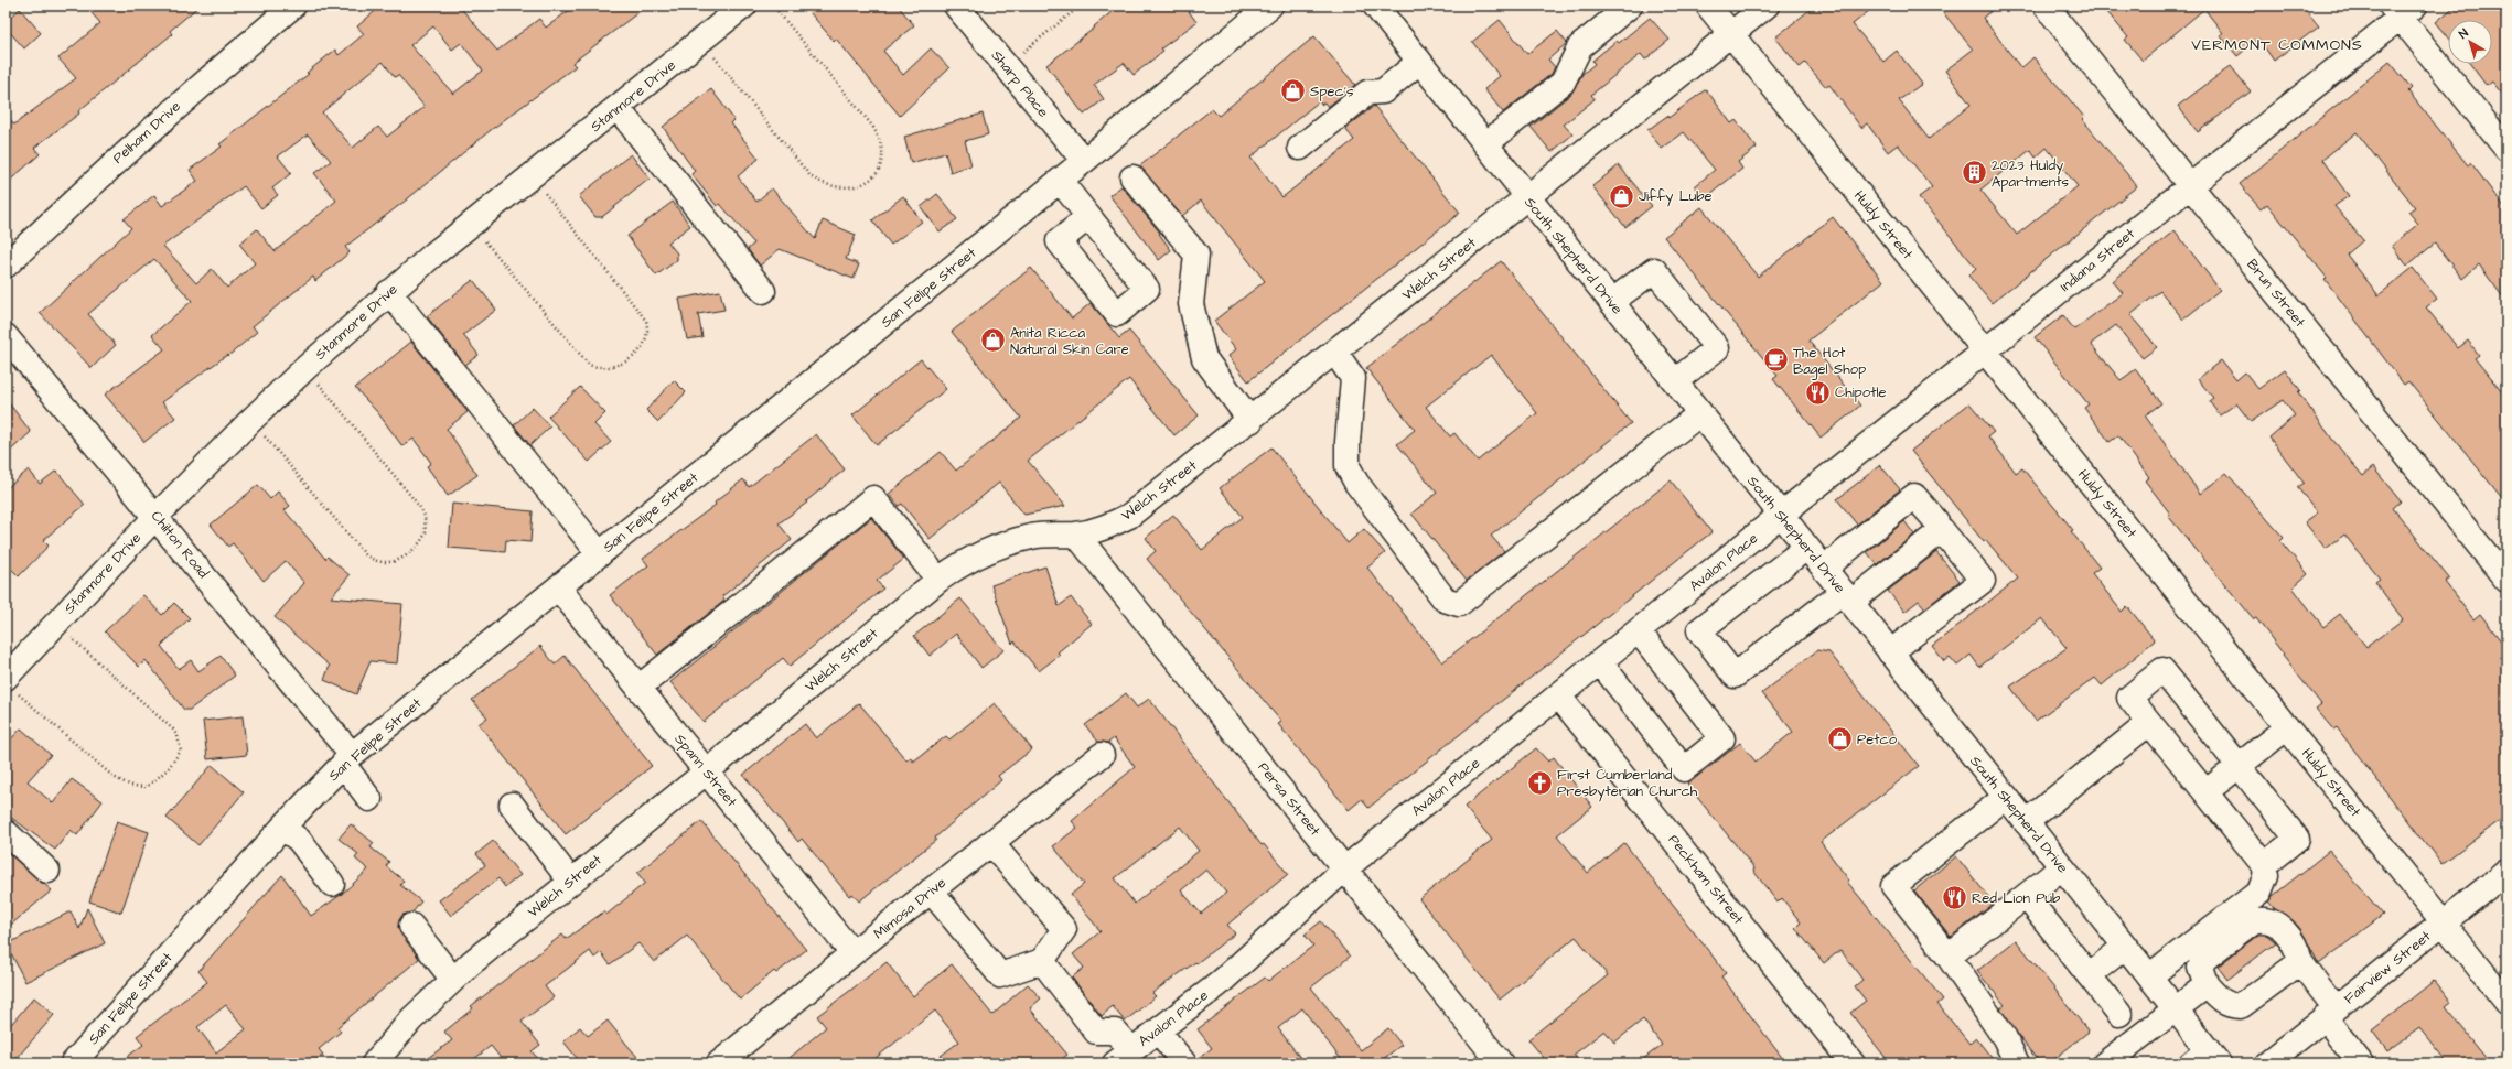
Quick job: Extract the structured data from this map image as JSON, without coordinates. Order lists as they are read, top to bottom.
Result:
{
  "streets": {
    "street": [
      "Sharp Place",
      "Stanmore Drive",
      "Pelham Drive",
      "Huldy Street",
      "South Shepherd Drive",
      "Indiana Street",
      "Welch Street",
      "San Felipe Street",
      "Brun Street",
      "Chilton Road",
      "Avalon Place",
      "Spann Street",
      "Persa Street",
      "Peckham Street",
      "Mimosa Drive",
      "Fairview Street"
    ]
  },
  "crossings": [
    ["Sharp Place", "San Felipe Street"],
    ["Stanmore Drive", "Chilton Road"],
    ["Huldy Street", "Indiana Street"],
    ["Huldy Street", "Welch Street"],
    ["Huldy Street", "Fairview Street"],
    ["South Shepherd Drive", "Indiana Street"],
    ["South Shepherd Drive", "Welch Street"],
    ["South Shepherd Drive", "Avalon Place"],
    ["Indiana Street", "Brun Street"],
    ["Indiana Street", "Avalon Place"],
    ["Welch Street", "Spann Street"],
    ["Welch Street", "Persa Street"],
    ["San Felipe Street", "Chilton Road"],
    ["San Felipe Street", "Spann Street"],
    ["Avalon Place", "Persa Street"],
    ["Avalon Place", "Peckham Street"],
    ["Spann Street", "Mimosa Drive"]
  ],
  "districts": ["VERMONT COMMONS"],
  "places": {
    "shop": [
      "Spec's",
      "Jiffy Lube",
      "Anita Ricca Natural Skin Care",
      "Petco"
    ],
    "building": ["2023 Huldy Apartments"],
    "cafe": ["The Hot Bagel Shop"],
    "restaurant": ["Chipotle", "Red Lion Pub"],
    "church": ["First Cumberland Presbyterian Church"]
  },
  "north": "top left"
}
